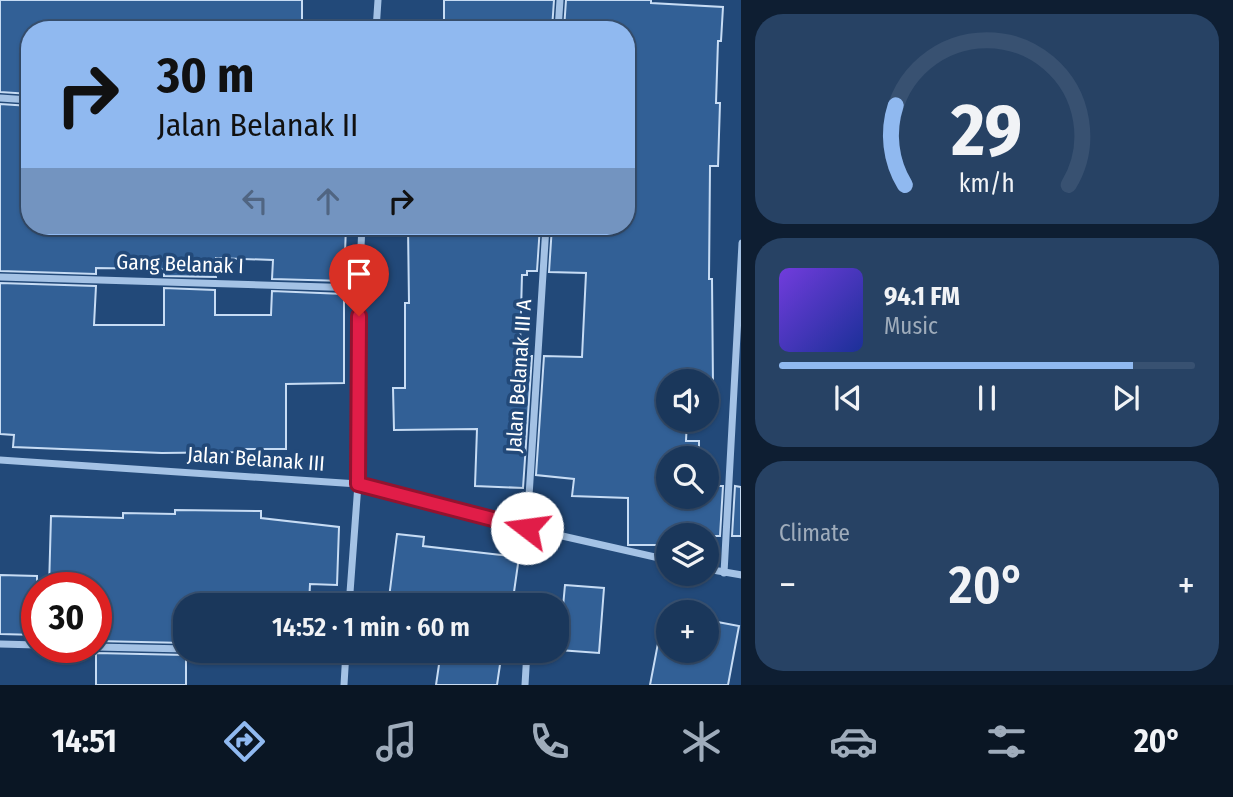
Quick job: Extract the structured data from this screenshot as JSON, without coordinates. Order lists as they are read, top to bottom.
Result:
{
  "streets": {
    "street": ["Gang Belanak I", "Jalan Belanak III A", "Jalan Belanak III"]
  },
  "crossings": [
    ["Jalan Belanak III A", "Jalan Belanak III"]
  ],
  "page": {
    "turn": ["30 m", "Jalan Belanak II"],
    "song": ["94.1 FM", "Music"],
    "map_buttons": "+",
    "tile": "Climate",
    "heat": ["−", "20°", "+"],
    "limit": "30",
    "trip": "14:52 · 1 min · 60 m",
    "tabs": ["14:51", "20°"],
    "gauge": ["29", "km/h"]
  }
}
